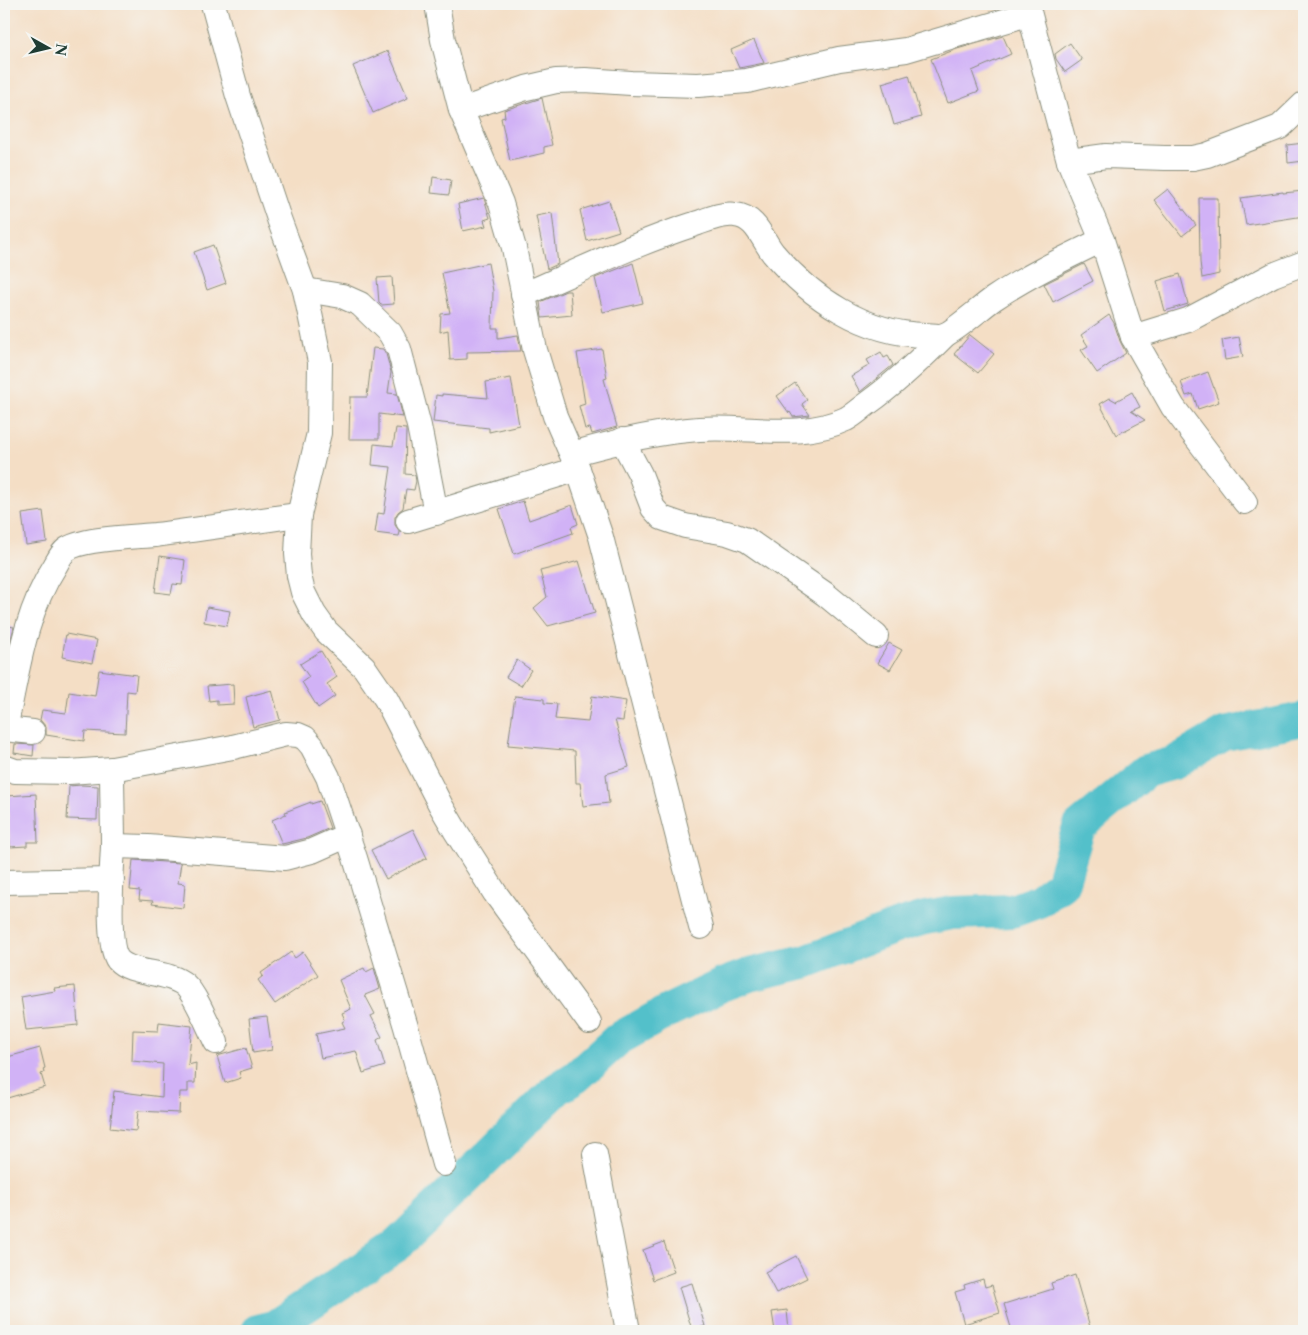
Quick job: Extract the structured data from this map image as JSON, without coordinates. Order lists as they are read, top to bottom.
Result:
{
  "north": "right"
}
